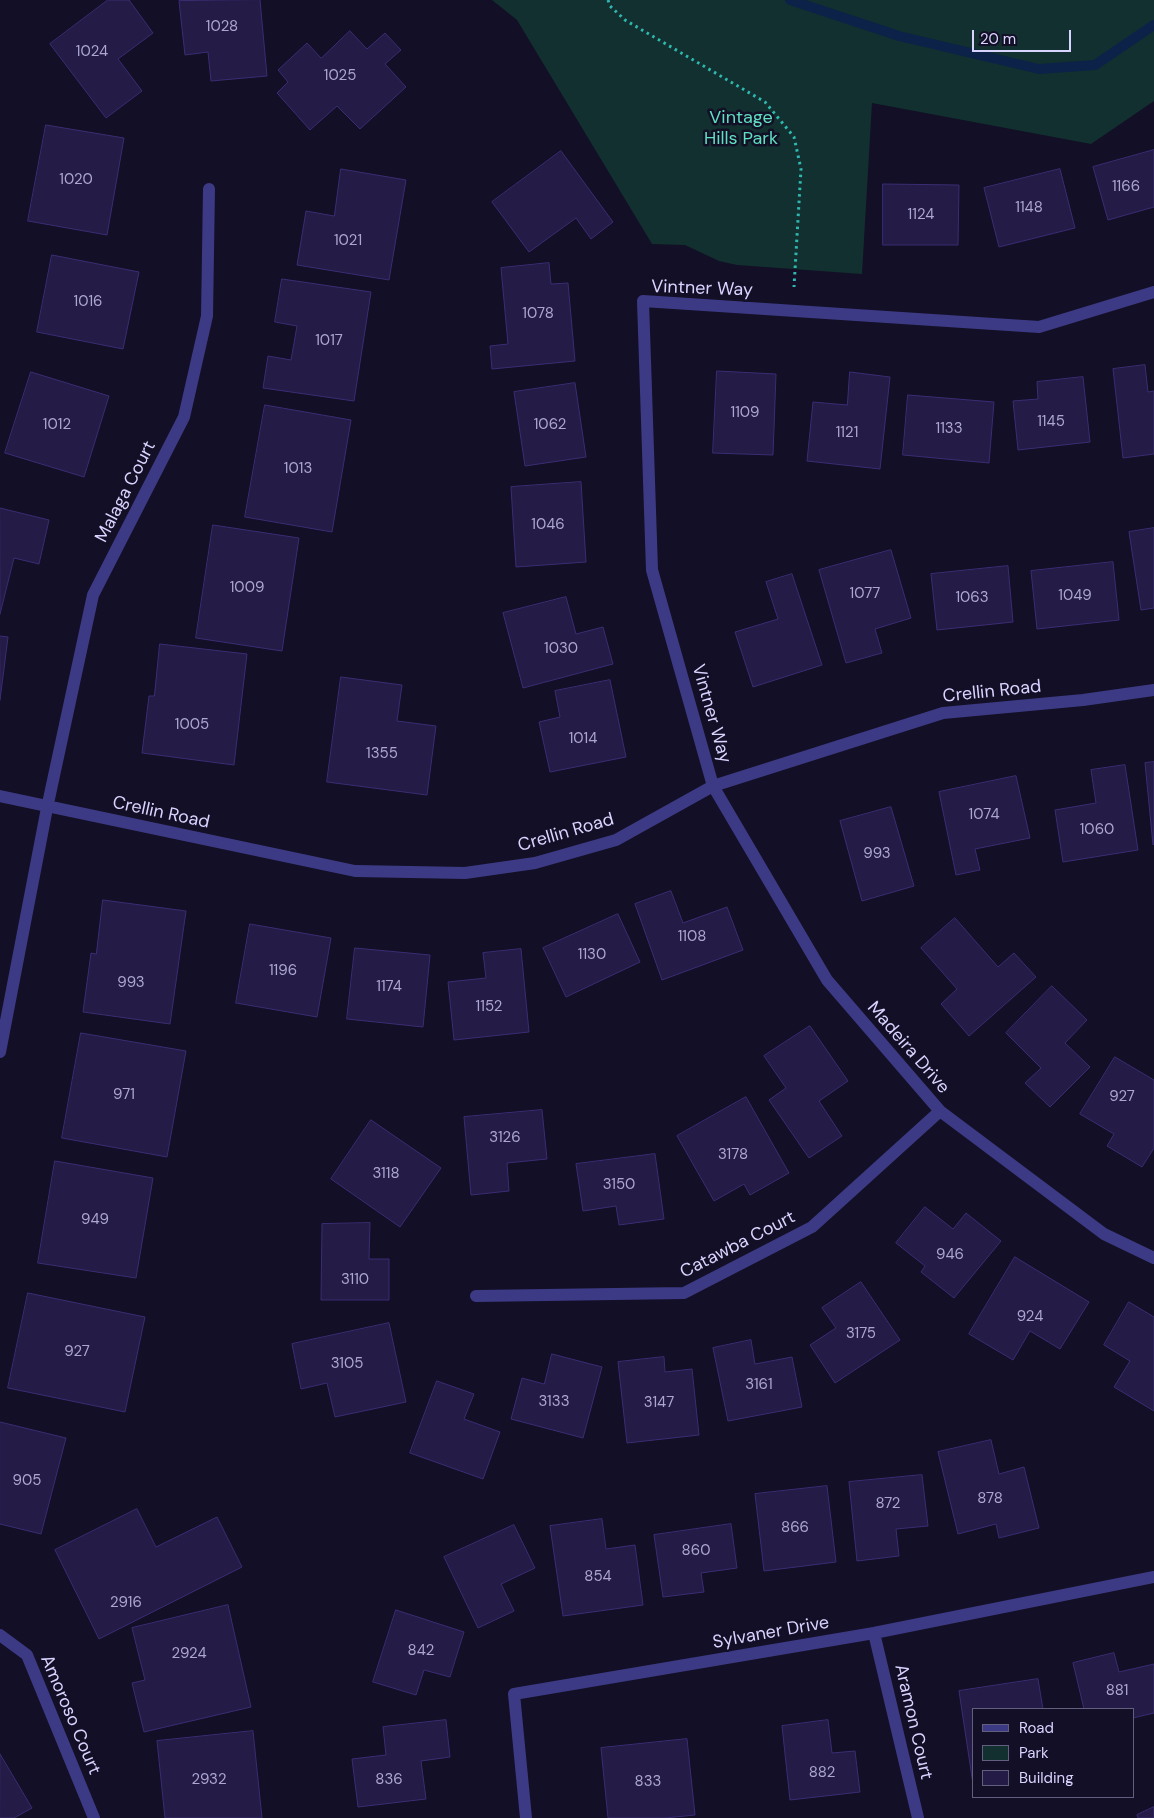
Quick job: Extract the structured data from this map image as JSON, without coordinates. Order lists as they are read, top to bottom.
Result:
{
  "streets": {
    "street": [
      "Vintner Way",
      "Malaga Court",
      "Crellin Road",
      "Madeira Drive",
      "Catawba Court",
      "Sylvaner Drive",
      "Amoroso Court",
      "Aramon Court"
    ]
  },
  "crossings": [
    ["Vintner Way", "Crellin Road"],
    ["Vintner Way", "Madeira Drive"],
    ["Malaga Court", "Crellin Road"],
    ["Crellin Road", "Madeira Drive"],
    ["Madeira Drive", "Catawba Court"],
    ["Sylvaner Drive", "Aramon Court"]
  ],
  "parks": ["Vintage Hills Park"],
  "house_numbers": [
    "1028",
    "1024",
    "1025",
    "1020",
    "1166",
    "1148",
    "1124",
    "1021",
    "1016",
    "1078",
    "1017",
    "1109",
    "1145",
    "1012",
    "1062",
    "1133",
    "1121",
    "1013",
    "1046",
    "1009",
    "1077",
    "1049",
    "1063",
    "1030",
    "1005",
    "1014",
    "1355",
    "1074",
    "1060",
    "993",
    "1108",
    "1130",
    "1196",
    "993",
    "1174",
    "1152",
    "971",
    "927",
    "3126",
    "3178",
    "3118",
    "3150",
    "949",
    "946",
    "3110",
    "924",
    "3175",
    "927",
    "3105",
    "3161",
    "3133",
    "3147",
    "905",
    "878",
    "872",
    "866",
    "860",
    "854",
    "2916",
    "842",
    "2924",
    "881",
    "882",
    "2932",
    "836",
    "833"
  ],
  "legend": ["Road", "Park", "Building"],
  "scale_bar": "20 m"
}
